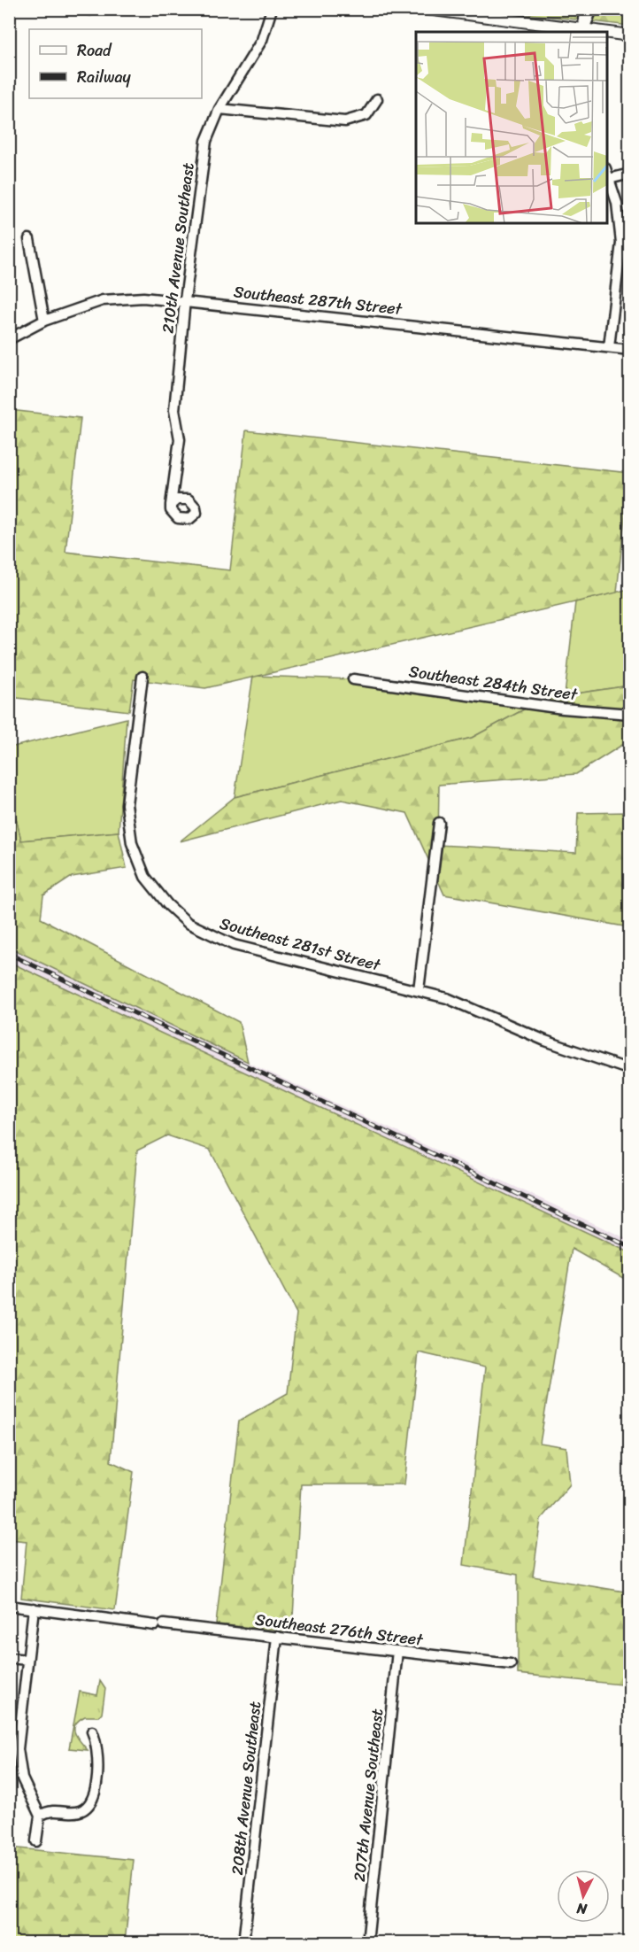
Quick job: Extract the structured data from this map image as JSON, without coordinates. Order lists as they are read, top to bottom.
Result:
{
  "streets": {
    "street": [
      "210th Avenue Southeast",
      "Southeast 287th Street",
      "Southeast 284th Street",
      "Southeast 281st Street",
      "Southeast 276th Street",
      "208th Avenue Southeast",
      "207th Avenue Southeast"
    ]
  },
  "crossings": [
    ["210th Avenue Southeast", "Southeast 287th Street"],
    ["Southeast 276th Street", "208th Avenue Southeast"],
    ["Southeast 276th Street", "207th Avenue Southeast"]
  ],
  "legend": ["Road", "Railway"],
  "north": "bottom"
}
